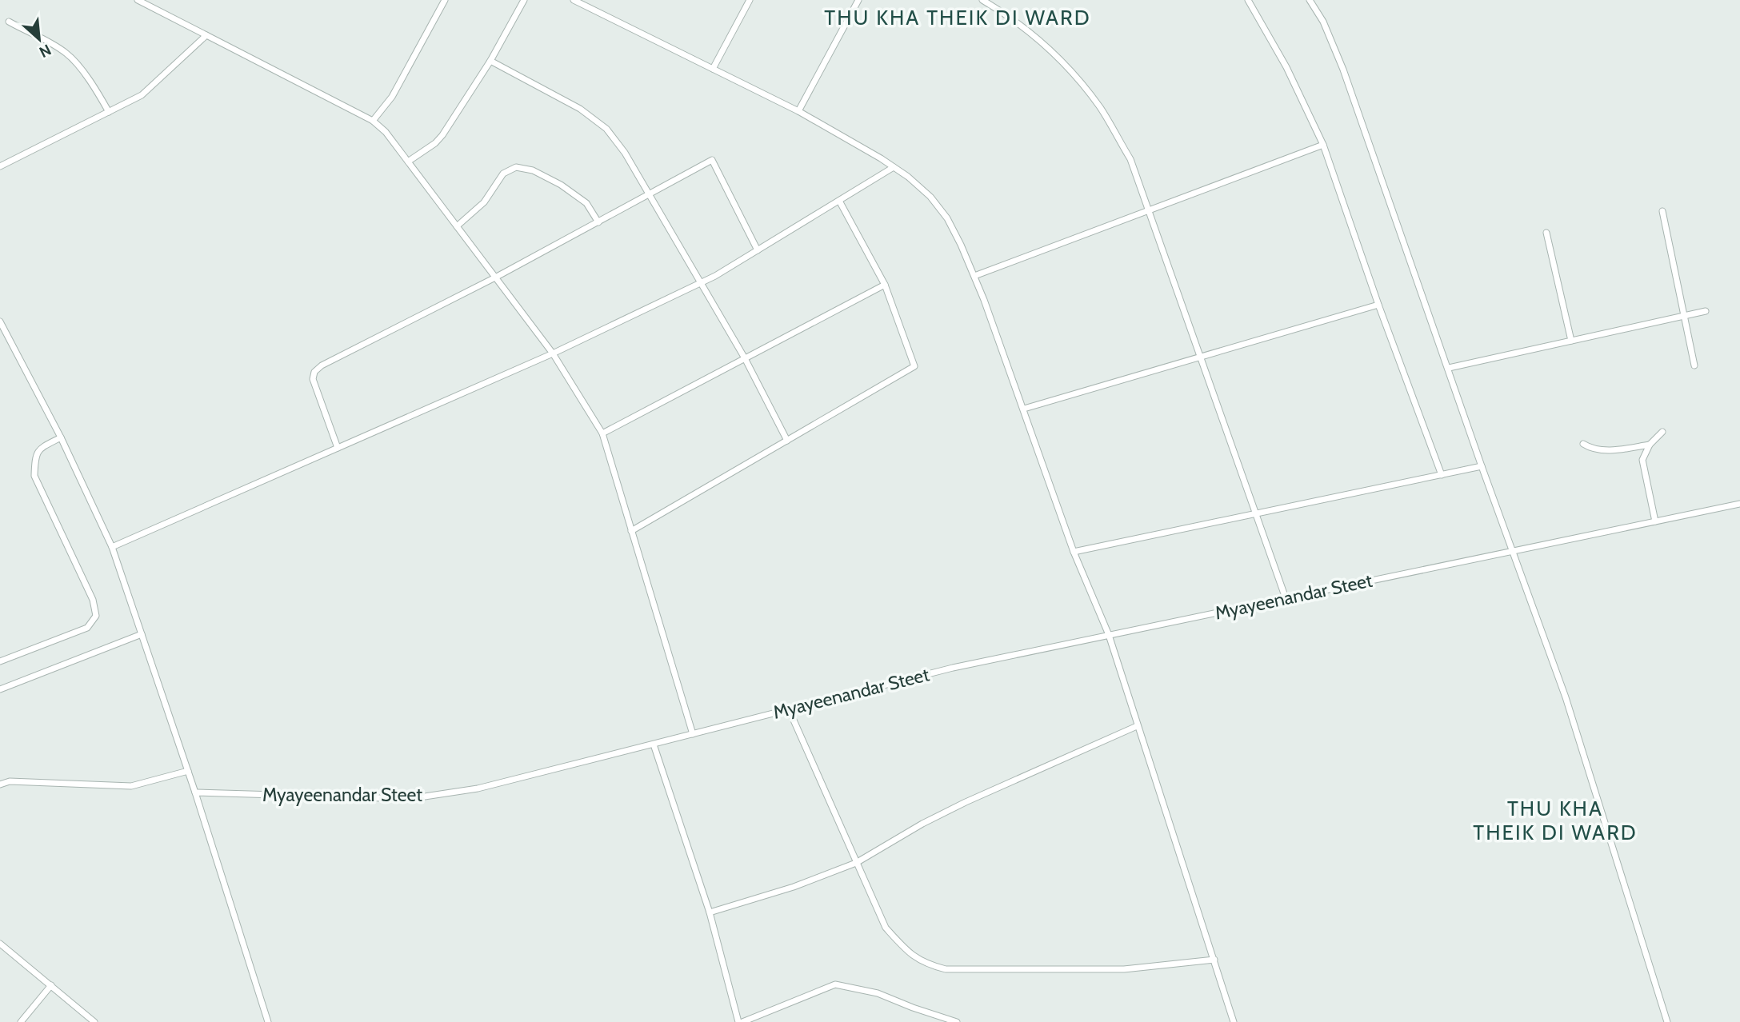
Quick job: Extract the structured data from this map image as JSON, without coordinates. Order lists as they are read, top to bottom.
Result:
{
  "streets": {
    "street": ["Myayeenandar Steet"]
  },
  "districts": ["THU KHA THEIK DI WARD", "THU KHA THEIK DI WARD"],
  "north": "bottom right"
}
